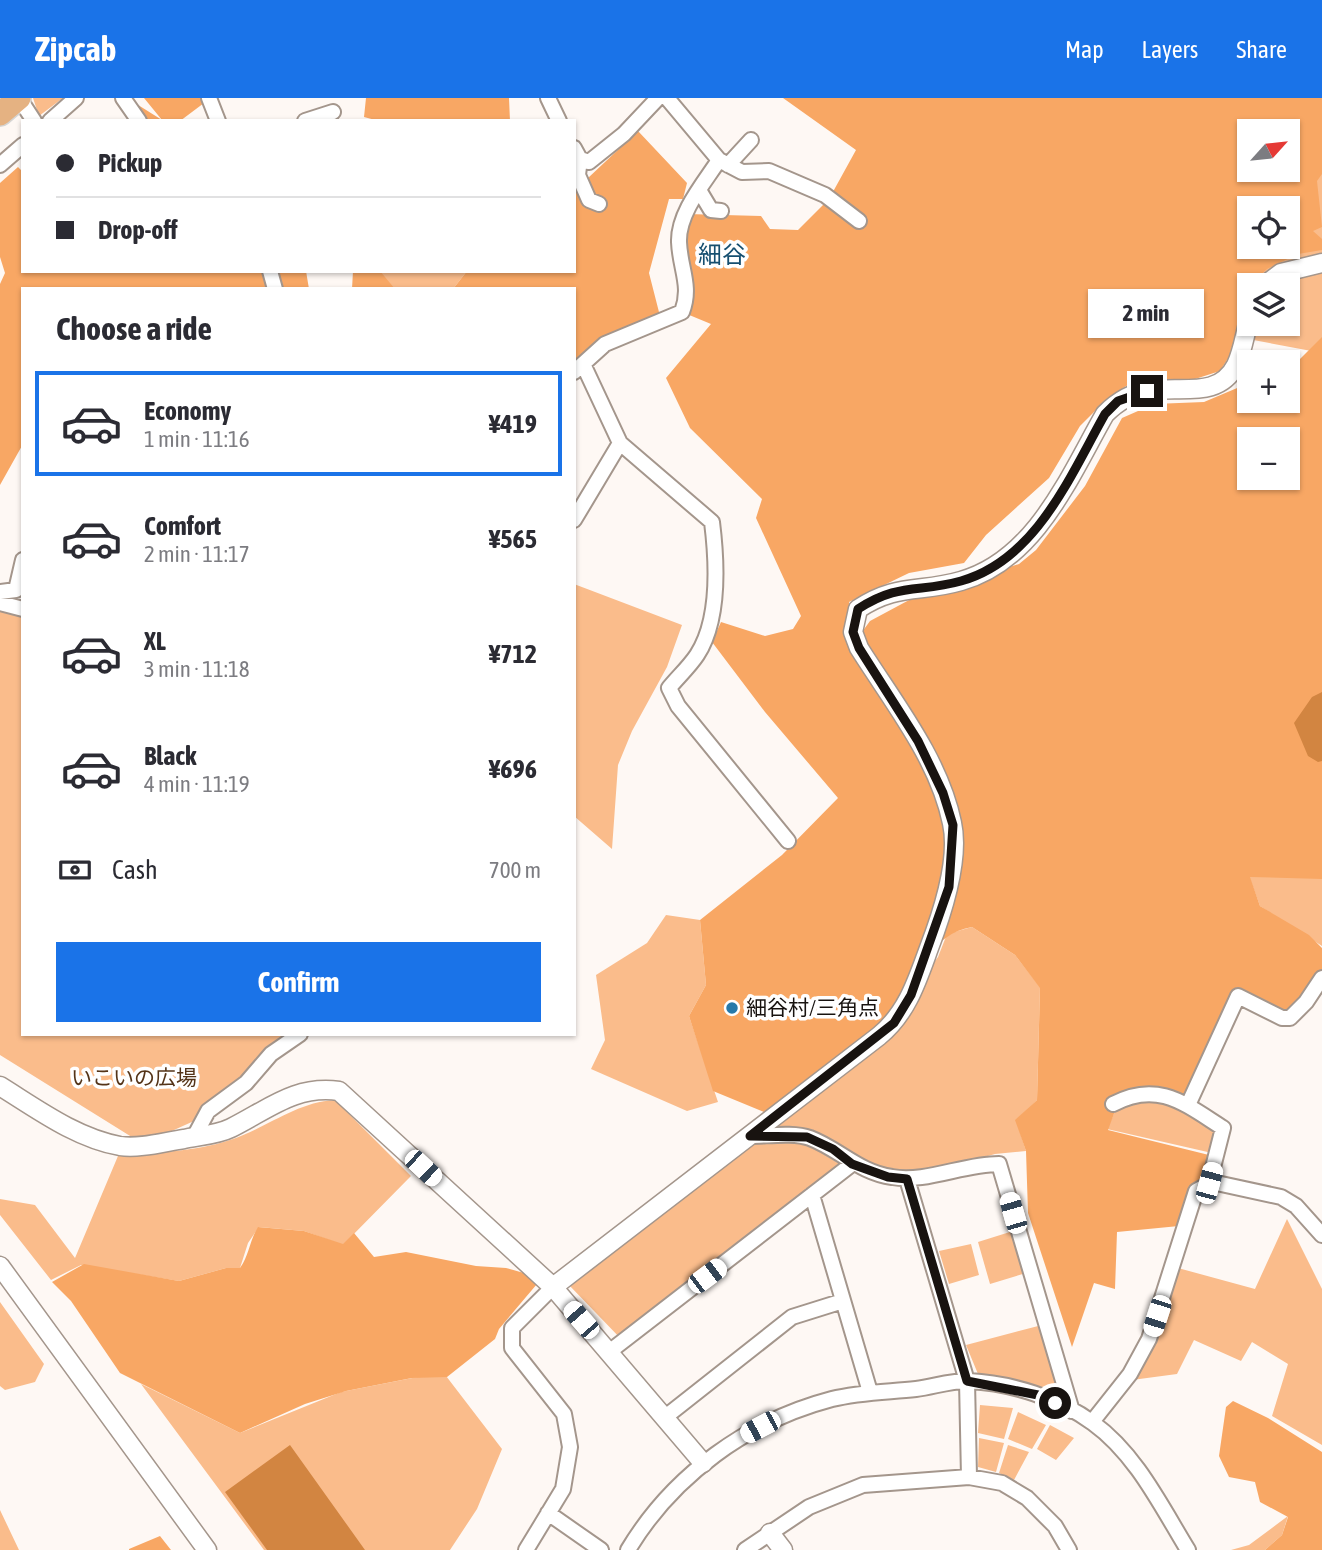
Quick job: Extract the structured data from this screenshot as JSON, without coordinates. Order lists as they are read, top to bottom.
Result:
{
  "districts": ["細谷"],
  "parks": ["いこいの広場"],
  "places": ["細谷村/三角点"],
  "north": "top right",
  "page": {
    "header": "Zipcab",
    "nav": ["Map", "Layers", "Share"],
    "map_buttons": ["+", "−"],
    "banner": ["Pickup", "Drop-off"],
    "heading": "Choose a ride",
    "bubble": "2 min",
    "list": [
      {
        "name": "Economy",
        "note": "1 min · 11:16",
        "value": "¥419"
      },
      {
        "name": "Comfort",
        "note": "2 min · 11:17",
        "value": "¥565"
      },
      {
        "name": "XL",
        "note": "3 min · 11:18",
        "value": "¥712"
      },
      {
        "name": "Black",
        "note": "4 min · 11:19",
        "value": "¥696"
      }
    ],
    "pay": ["Cash", "700 m"],
    "buttons": "Confirm"
  }
}
